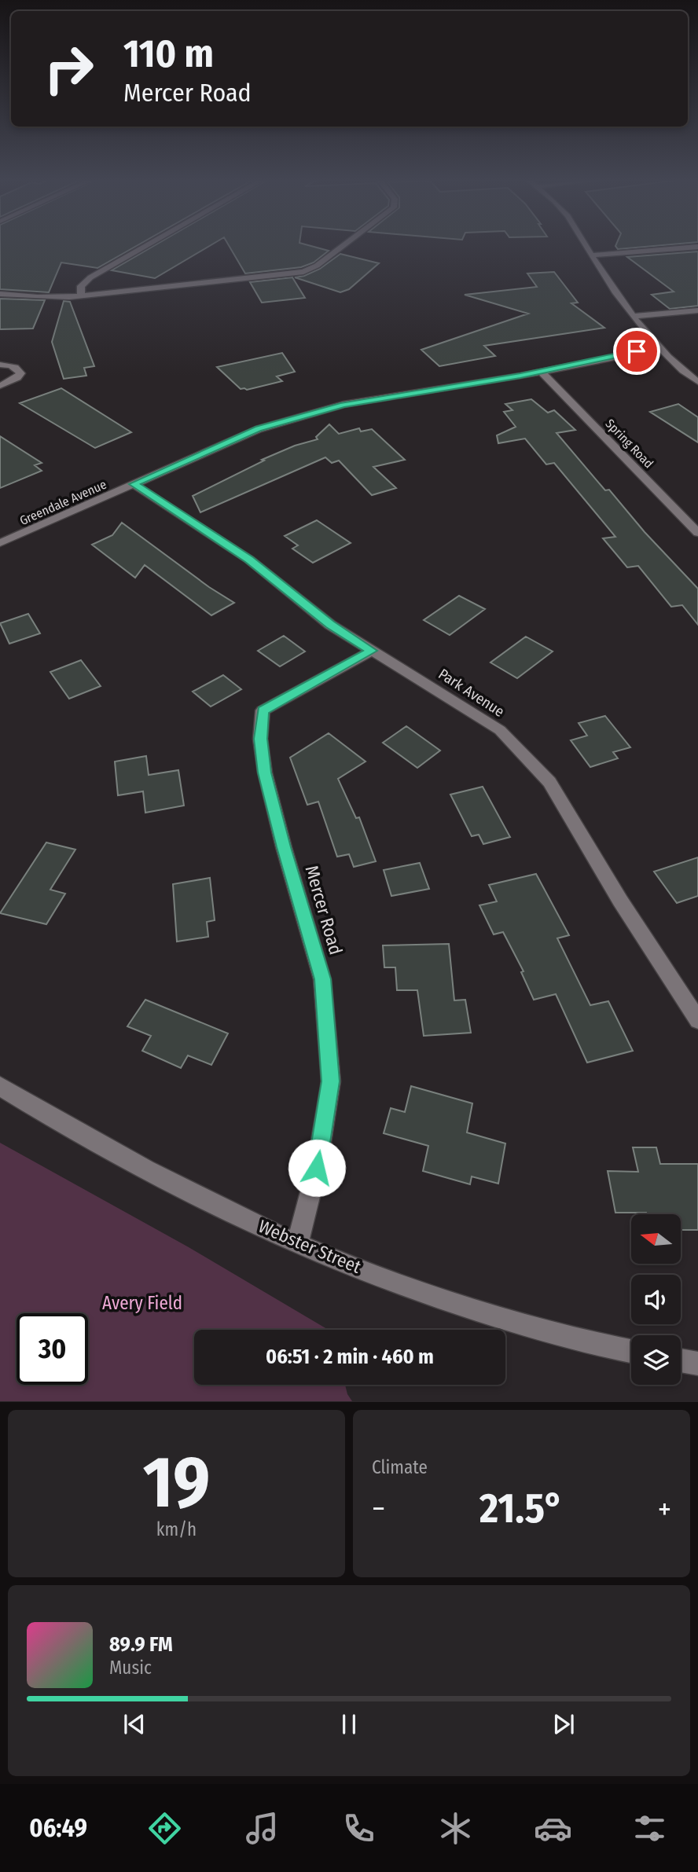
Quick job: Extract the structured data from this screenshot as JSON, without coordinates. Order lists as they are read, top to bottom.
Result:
{
  "streets": {
    "street": [
      "Spring Road",
      "Greendale Avenue",
      "Park Avenue",
      "Mercer Road",
      "Webster Street"
    ]
  },
  "crossings": [
    ["Spring Road", "Greendale Avenue"],
    ["Greendale Avenue", "Park Avenue"],
    ["Park Avenue", "Mercer Road"],
    ["Mercer Road", "Webster Street"]
  ],
  "parks": ["Avery Field"],
  "north": "left",
  "page": {
    "turn": ["110 m", "Mercer Road"],
    "limit": "30",
    "trip": "06:51 · 2 min · 460 m",
    "tile": [
      ["19", "km/h"],
      "Climate"
    ],
    "heat": ["−", "21.5°", "+"],
    "song": ["89.9 FM", "Music"],
    "tabs": "06:49"
  }
}
